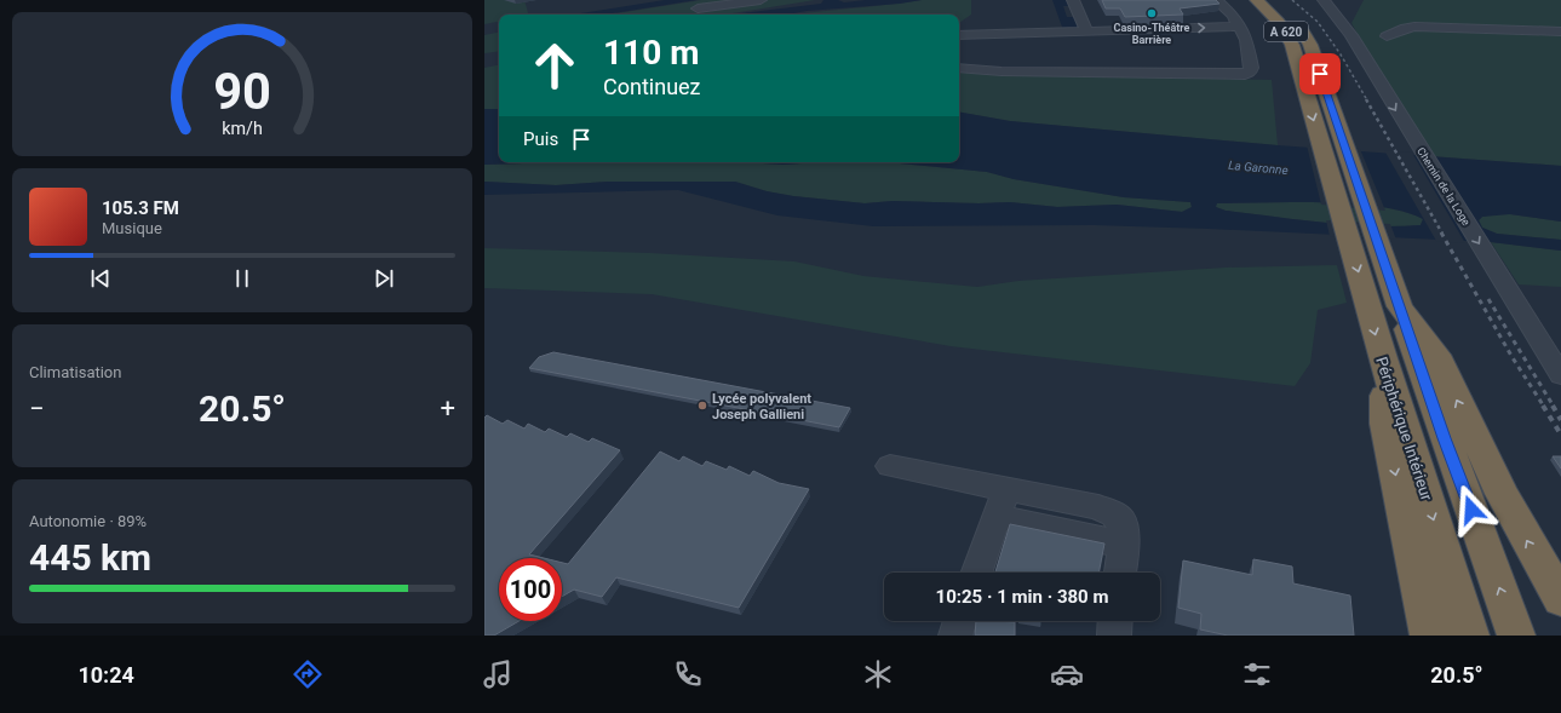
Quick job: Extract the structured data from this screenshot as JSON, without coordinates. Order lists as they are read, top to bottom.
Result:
{
  "streets": {
    "highway": ["A 620", "Périphérique Intérieur"],
    "street": ["Chemin de la Loge"]
  },
  "crossings": [
    ["A 620", "Périphérique Intérieur"]
  ],
  "one_way": ["Chemin de la Loge"],
  "water": ["La Garonne"],
  "places": ["Casino-Théâtre Barrière", "Lycée polyvalent Joseph Gallieni"],
  "page": {
    "turn": ["110 m", "Continuez"],
    "then": "Puis",
    "song": ["105.3 FM", "Musique"],
    "tile": [
      "Climatisation",
      ["Autonomie · 89%", "445 km"]
    ],
    "heat": ["−", "20.5°", "+"],
    "limit": "100",
    "trip": "10:25 · 1 min · 380 m",
    "tabs": ["10:24", "20.5°"],
    "gauge": ["90", "km/h"]
  }
}
